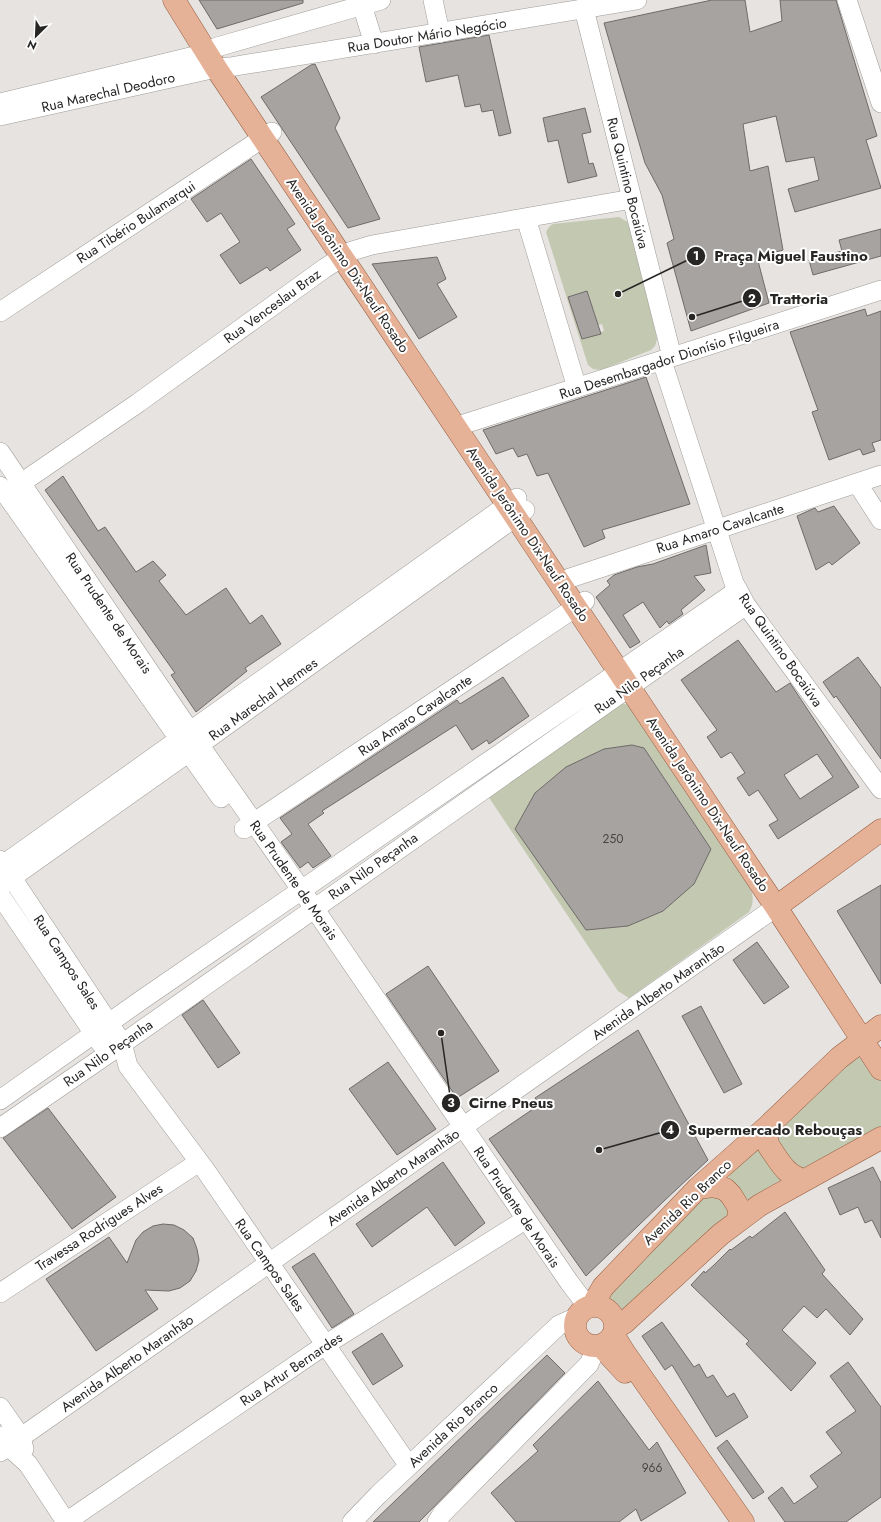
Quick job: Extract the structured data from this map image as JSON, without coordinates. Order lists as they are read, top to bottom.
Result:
{
  "streets": {
    "main road": ["Avenida Jerônimo Dix-Neuf Rosado", "Avenida Alberto Maranhão", "Avenida Rio Branco"],
    "street": [
      "Rua Doutor Mário Negócio",
      "Rua Marechal Deodoro",
      "Rua Quintino Bocaiúva",
      "Rua Tibério Bulamarqui",
      "Rua Venceslau Braz",
      "Rua Desembargador Dionísio Filgueira",
      "Rua Amaro Cavalcante",
      "Rua Prudente de Morais",
      "Rua Nilo Peçanha",
      "Rua Marechal Hermes",
      "Rua Campos Sales",
      "Travessa Rodrigues Alves",
      "Rua Artur Bernardes"
    ]
  },
  "crossings": [
    ["Rua Doutor Mário Negócio", "Rua Marechal Deodoro"],
    ["Rua Doutor Mário Negócio", "Rua Quintino Bocaiúva"],
    ["Rua Doutor Mário Negócio", "Avenida Jerônimo Dix-Neuf Rosado"],
    ["Rua Marechal Deodoro", "Avenida Jerônimo Dix-Neuf Rosado"],
    ["Rua Quintino Bocaiúva", "Rua Venceslau Braz"],
    ["Rua Quintino Bocaiúva", "Rua Desembargador Dionísio Filgueira"],
    ["Rua Quintino Bocaiúva", "Rua Amaro Cavalcante"],
    ["Rua Quintino Bocaiúva", "Rua Nilo Peçanha"],
    ["Rua Tibério Bulamarqui", "Avenida Jerônimo Dix-Neuf Rosado"],
    ["Avenida Jerônimo Dix-Neuf Rosado", "Rua Venceslau Braz"],
    ["Avenida Jerônimo Dix-Neuf Rosado", "Rua Desembargador Dionísio Filgueira"],
    ["Avenida Jerônimo Dix-Neuf Rosado", "Rua Amaro Cavalcante"],
    ["Avenida Jerônimo Dix-Neuf Rosado", "Rua Nilo Peçanha"],
    ["Avenida Jerônimo Dix-Neuf Rosado", "Rua Marechal Hermes"],
    ["Avenida Jerônimo Dix-Neuf Rosado", "Avenida Alberto Maranhão"],
    ["Avenida Jerônimo Dix-Neuf Rosado", "Avenida Rio Branco"],
    ["Rua Venceslau Braz", "Rua Prudente de Morais"],
    ["Rua Amaro Cavalcante", "Rua Prudente de Morais"],
    ["Rua Prudente de Morais", "Rua Nilo Peçanha"],
    ["Rua Prudente de Morais", "Rua Marechal Hermes"],
    ["Rua Prudente de Morais", "Avenida Alberto Maranhão"],
    ["Rua Prudente de Morais", "Avenida Rio Branco"],
    ["Rua Prudente de Morais", "Rua Artur Bernardes"],
    ["Rua Nilo Peçanha", "Rua Campos Sales"],
    ["Rua Marechal Hermes", "Rua Campos Sales"],
    ["Rua Campos Sales", "Avenida Alberto Maranhão"],
    ["Rua Campos Sales", "Avenida Rio Branco"],
    ["Rua Campos Sales", "Travessa Rodrigues Alves"],
    ["Rua Campos Sales", "Rua Artur Bernardes"]
  ],
  "places": [
    "Praça Miguel Faustino",
    "Trattoria",
    "Cirne Pneus",
    "Supermercado Rebouças"
  ],
  "house_numbers": ["250", "966"],
  "north": "bottom left"
}
